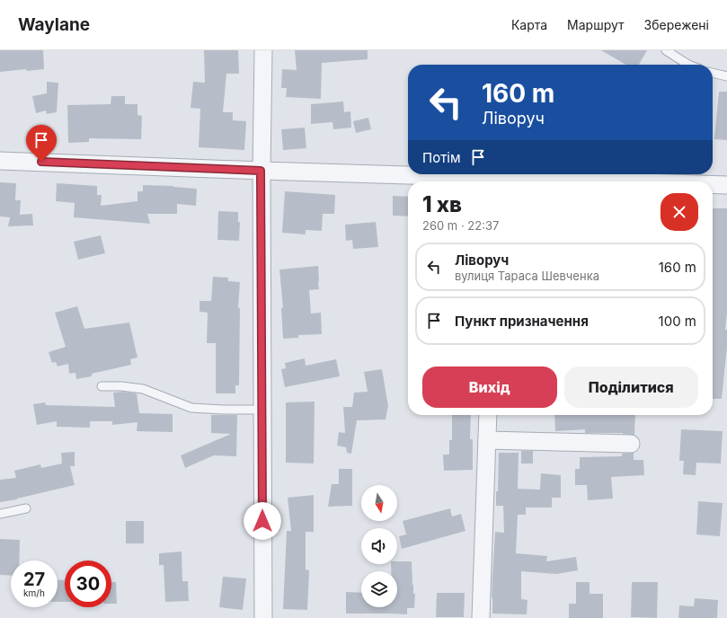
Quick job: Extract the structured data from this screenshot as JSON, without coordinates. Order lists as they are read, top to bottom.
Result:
{
  "north": "bottom",
  "page": {
    "header": "Waylane",
    "nav": ["Карта", "Маршрут", "Збережені"],
    "turn": ["160 m", "Ліворуч"],
    "then": "Потім",
    "heading": ["1 хв", "260 m · 22:37"],
    "list": [
      {
        "name": "Ліворуч",
        "note": "вулиця Тараса Шевченка",
        "value": "160 m"
      },
      {
        "name": "Пункт призначення",
        "value": "100 m"
      }
    ],
    "buttons": ["Вихід", "Поділитися"],
    "speed": "27 km/h",
    "limit": "30"
  }
}
